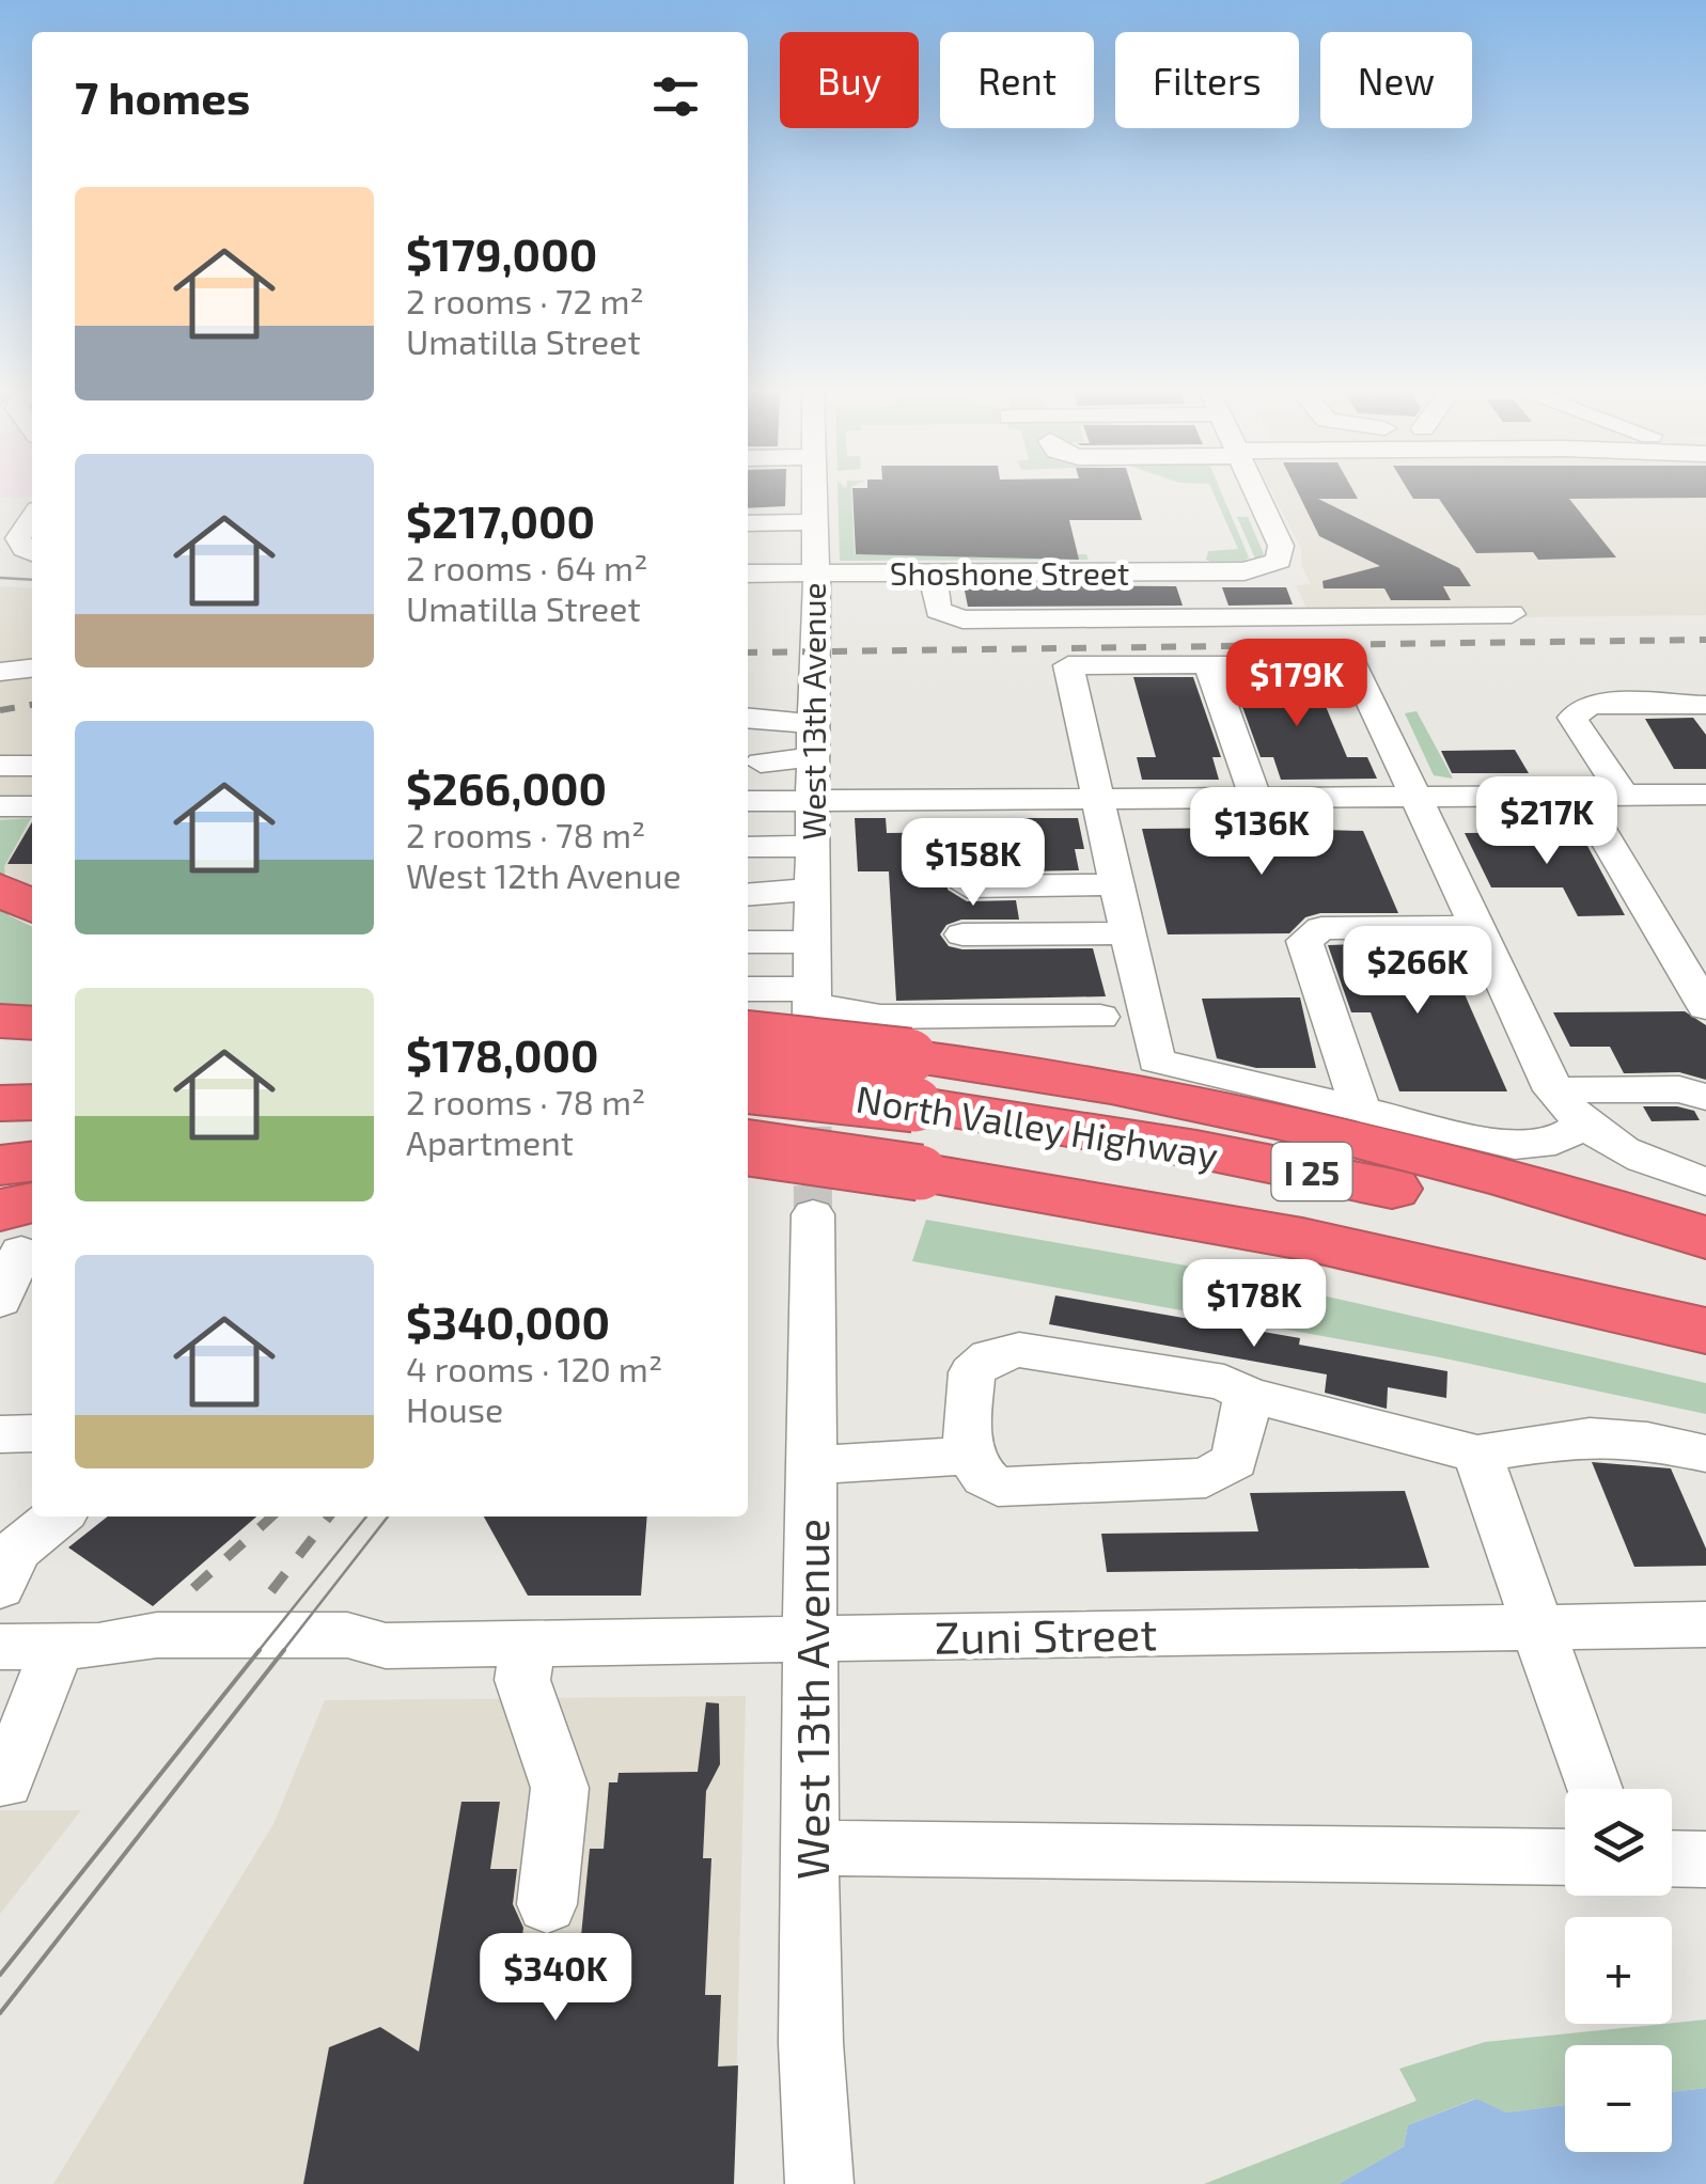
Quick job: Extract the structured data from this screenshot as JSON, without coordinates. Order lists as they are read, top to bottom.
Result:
{
  "streets": {
    "highway": ["North Valley Highway", "I 25"],
    "street": ["Shoshone Street", "West 13th Avenue", "Zuni Street"]
  },
  "crossings": [
    ["Shoshone Street", "West 13th Avenue"],
    ["West 13th Avenue", "Zuni Street"]
  ],
  "page": {
    "chip": [
      "Buy",
      "Rent",
      "Filters",
      "New"
    ],
    "heading": "7 homes",
    "list": [
      {
        "name": "$179,000",
        "note": "2 rooms · 72 m² · Umatilla Street"
      },
      {
        "name": "$217,000",
        "note": "2 rooms · 64 m² · Umatilla Street"
      },
      {
        "name": "$266,000",
        "note": "2 rooms · 78 m² · West 12th Avenue"
      },
      {
        "name": "$178,000",
        "note": "2 rooms · 78 m² · Apartment"
      },
      {
        "name": "$340,000",
        "note": "4 rooms · 120 m² · House"
      }
    ],
    "price": [
      "$179K",
      "$217K",
      "$136K",
      "$158K",
      "$266K",
      "$178K",
      "$340K"
    ],
    "map_buttons": ["+", "−"]
  }
}
